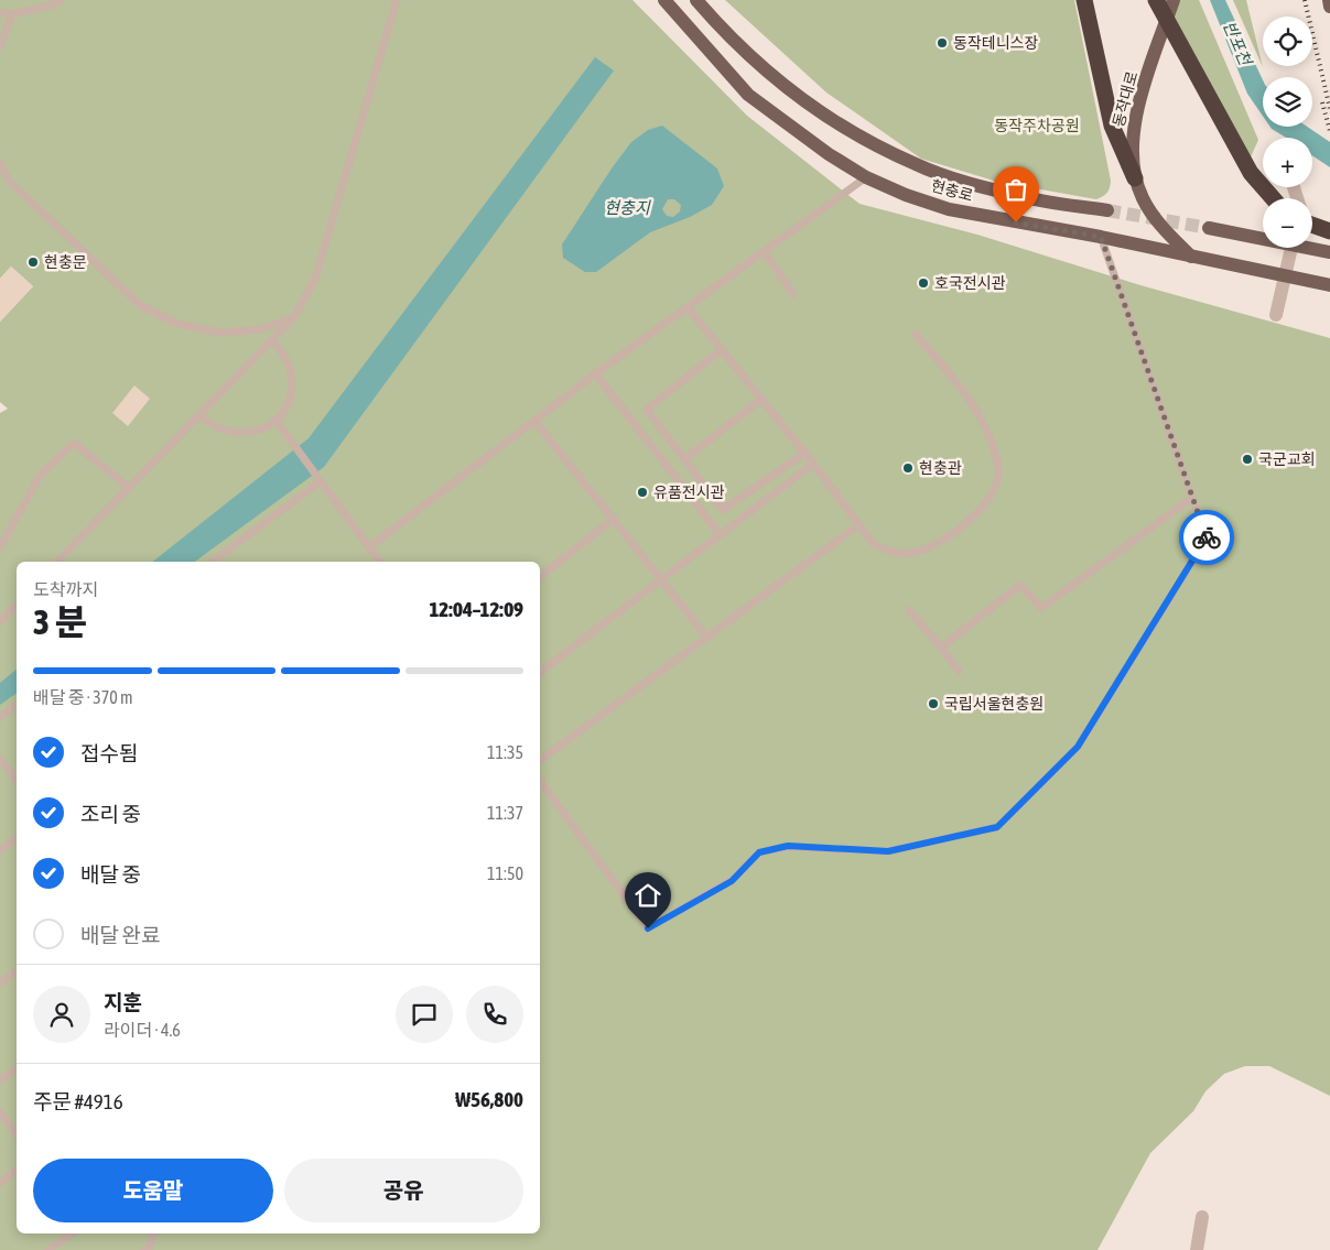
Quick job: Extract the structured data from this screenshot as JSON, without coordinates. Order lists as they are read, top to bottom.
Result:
{
  "streets": {
    "main road": ["동작대로", "현충로"]
  },
  "crossings": [
    ["동작대로", "현충로"]
  ],
  "water": ["반포천", "현충지"],
  "parks": ["동작주차공원"],
  "places": [
    "동작테니스장",
    "현충문",
    "호국전시관",
    "국군교회",
    "현충관",
    "유품전시관",
    "국립서울현충원"
  ],
  "page": {
    "map_buttons": ["+", "−"],
    "heading": ["3 분", "도착까지", "12:04–12:09"],
    "panel": [
      "지훈",
      "라이더 · 4.6",
      "주문 #4916",
      "₩56,800"
    ],
    "bar": "배달 중 · 370 m",
    "list": [
      ["접수됨", "11:35"],
      ["조리 중", "11:37"],
      ["배달 중", "11:50"],
      "배달 완료"
    ],
    "buttons": ["도움말", "공유"]
  }
}
